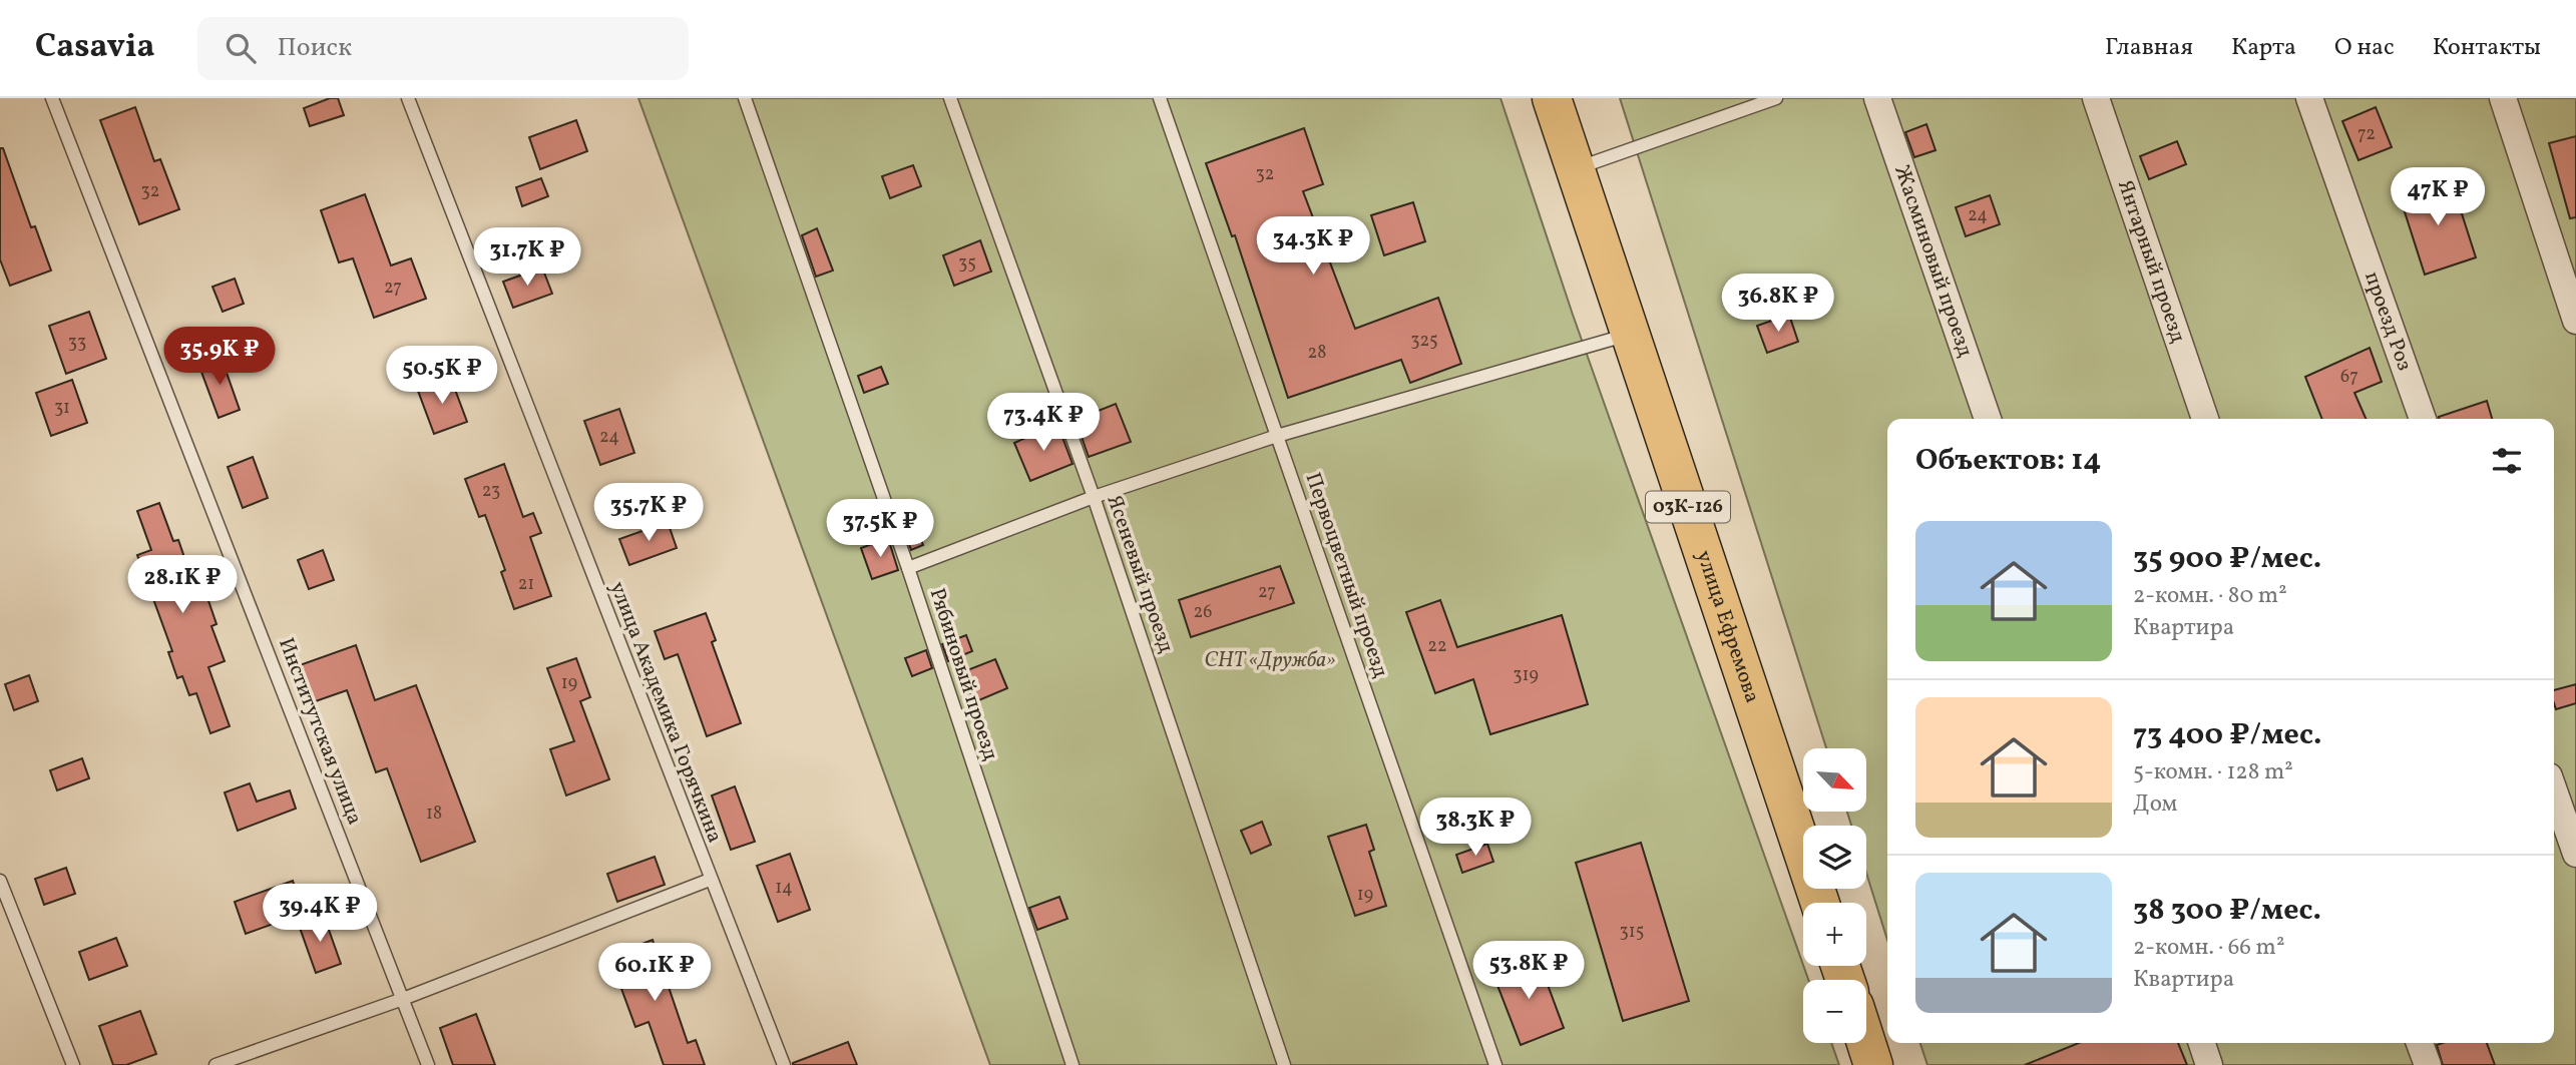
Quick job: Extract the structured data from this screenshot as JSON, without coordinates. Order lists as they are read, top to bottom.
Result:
{
  "streets": {
    "main road": ["03К-126", "улица Ефремова"],
    "street": ["Жасминовый проезд", "Янтарный проезд", "проезд Роз"],
    "lane": [
      "Ясеневый проезд",
      "Первоцветный проезд",
      "Рябиновый проезд",
      "улица Академика Горячкина",
      "Институтская улица"
    ]
  },
  "parks": ["СНТ «Дружба»"],
  "house_numbers": [
    "72",
    "32",
    "32",
    "24",
    "35",
    "27",
    "325",
    "33",
    "28",
    "67",
    "31",
    "24",
    "23",
    "21",
    "27",
    "26",
    "22",
    "319",
    "19",
    "18",
    "14",
    "19",
    "315"
  ],
  "north": "bottom right",
  "page": {
    "header": "Casavia",
    "search": "Поиск",
    "nav": [
      "Главная",
      "Карта",
      "О нас",
      "Контакты"
    ],
    "price": [
      "47K ₽",
      "34.3K ₽",
      "31.7K ₽",
      "36.8K ₽",
      "35.9K ₽",
      "50.5K ₽",
      "73.4K ₽",
      "35.7K ₽",
      "37.5K ₽",
      "28.1K ₽",
      "38.3K ₽",
      "39.4K ₽",
      "53.8K ₽",
      "60.1K ₽"
    ],
    "heading": "Объектов: 14",
    "list": [
      {
        "name": "35 900 ₽/мес.",
        "note": "2-комн. · 80 m² · Квартира"
      },
      {
        "name": "73 400 ₽/мес.",
        "note": "5-комн. · 128 m² · Дом"
      },
      {
        "name": "38 300 ₽/мес.",
        "note": "2-комн. · 66 m² · Квартира"
      }
    ],
    "map_buttons": ["+", "−"]
  }
}
